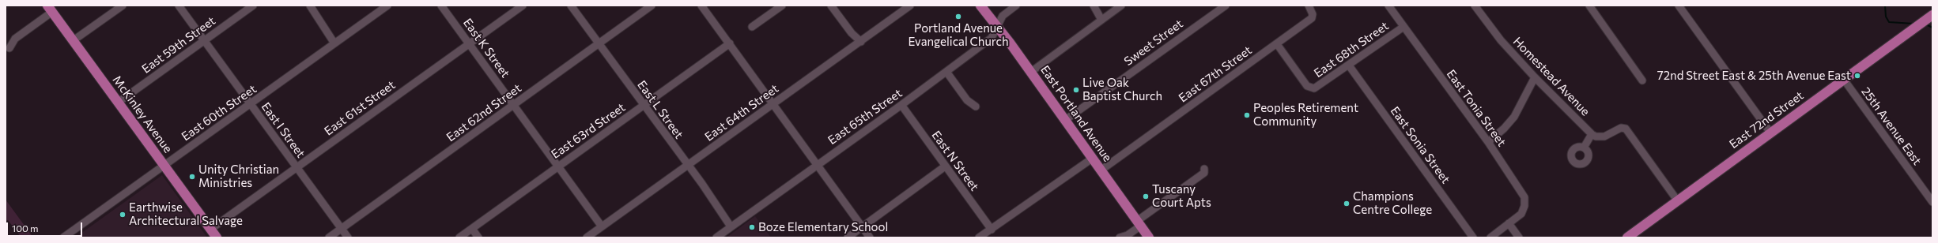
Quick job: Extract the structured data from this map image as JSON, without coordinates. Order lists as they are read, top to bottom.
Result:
{
  "streets": {
    "main road": ["East Portland Avenue", "McKinley Avenue", "East 72nd Street"],
    "street": [
      "Sweet Street",
      "East 59th Street",
      "East K Street",
      "East 68th Street",
      "East 67th Street",
      "Homestead Avenue",
      "East 61st Street",
      "East Tonia Street",
      "East L Street",
      "East 60th Street",
      "East 62nd Street",
      "East 64th Street",
      "East 65th Street",
      "25th Avenue East",
      "East I Street",
      "East 63rd Street",
      "East Sonia Street",
      "East N Street"
    ]
  },
  "crossings": [
    ["Sweet Street", "East Portland Avenue"],
    ["East 59th Street", "McKinley Avenue"],
    ["East 59th Street", "East I Street"],
    ["East K Street", "East 61st Street"],
    ["East K Street", "East 62nd Street"],
    ["East K Street", "East 64th Street"],
    ["East K Street", "East 63rd Street"],
    ["East 68th Street", "East 67th Street"],
    ["East 68th Street", "East Tonia Street"],
    ["East 68th Street", "East Sonia Street"],
    ["East 67th Street", "East Portland Avenue"],
    ["East 61st Street", "McKinley Avenue"],
    ["East 61st Street", "East I Street"],
    ["East L Street", "East 62nd Street"],
    ["East L Street", "East 64th Street"],
    ["East L Street", "East 65th Street"],
    ["East L Street", "East 63rd Street"],
    ["East 60th Street", "McKinley Avenue"],
    ["East 60th Street", "East I Street"],
    ["East 62nd Street", "East I Street"],
    ["East Portland Avenue", "East 65th Street"],
    ["East 65th Street", "East N Street"],
    ["East 72nd Street", "25th Avenue East"]
  ],
  "places": [
    "Portland Avenue Evangelical Church",
    "72nd Street East & 25th Avenue East",
    "Live Oak Baptist Church",
    "Peoples Retirement Community",
    "Unity Christian Ministries",
    "Tuscany Court Apts",
    "Champions Centre College",
    "Earthwise Architectural Salvage",
    "Boze Elementary School"
  ],
  "scale_bar": "100 m"
}
